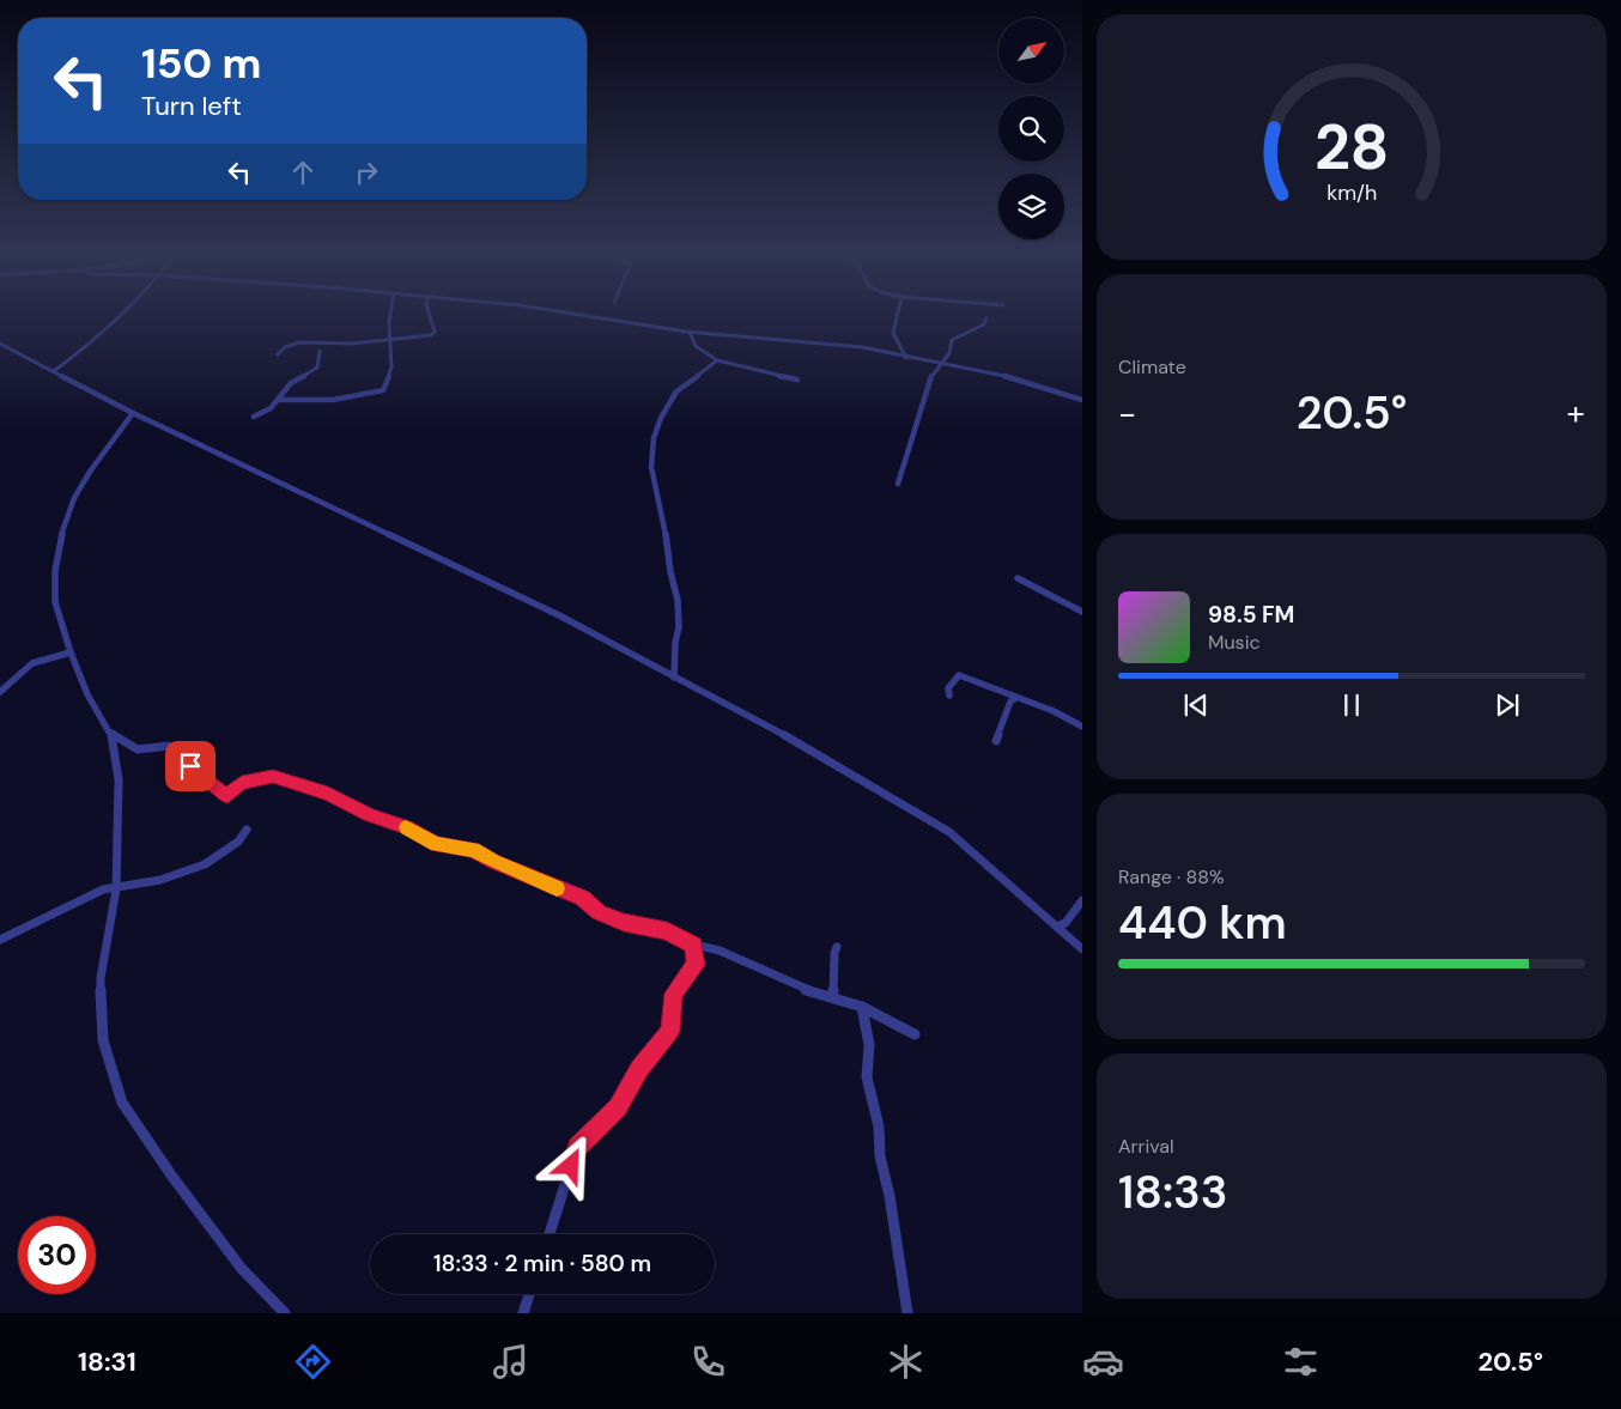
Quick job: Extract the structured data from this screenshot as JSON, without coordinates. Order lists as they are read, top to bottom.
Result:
{
  "north": "top right",
  "page": {
    "turn": ["150 m", "Turn left"],
    "tile": [
      "Climate",
      ["Range · 88%", "440 km"],
      ["Arrival", "18:33"]
    ],
    "heat": ["−", "20.5°", "+"],
    "song": ["98.5 FM", "Music"],
    "limit": "30",
    "trip": "18:33 · 2 min · 580 m",
    "tabs": ["18:31", "20.5°"],
    "gauge": ["28", "km/h"]
  }
}
